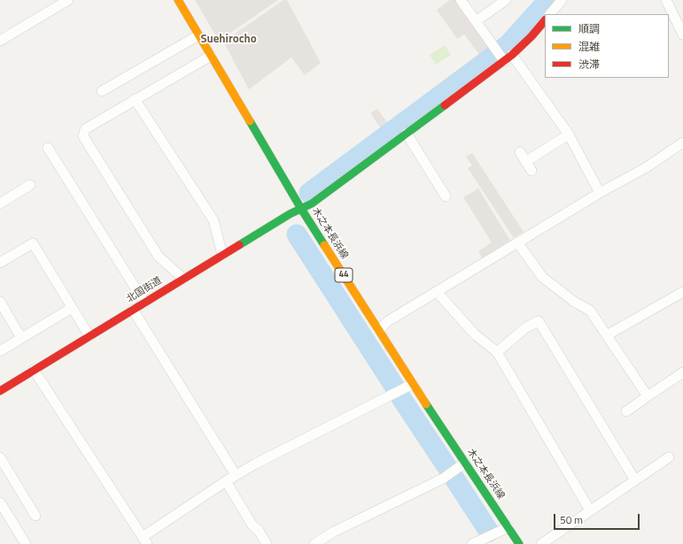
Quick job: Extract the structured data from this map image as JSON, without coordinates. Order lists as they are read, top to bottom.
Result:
{
  "streets": {
    "street": ["木之本長浜線", "44", "北国街道"]
  },
  "crossings": [
    ["木之本長浜線", "北国街道"]
  ],
  "districts": ["Suehirocho"],
  "legend": ["順調", "混雑", "渋滞"],
  "scale_bar": "50 m"
}
